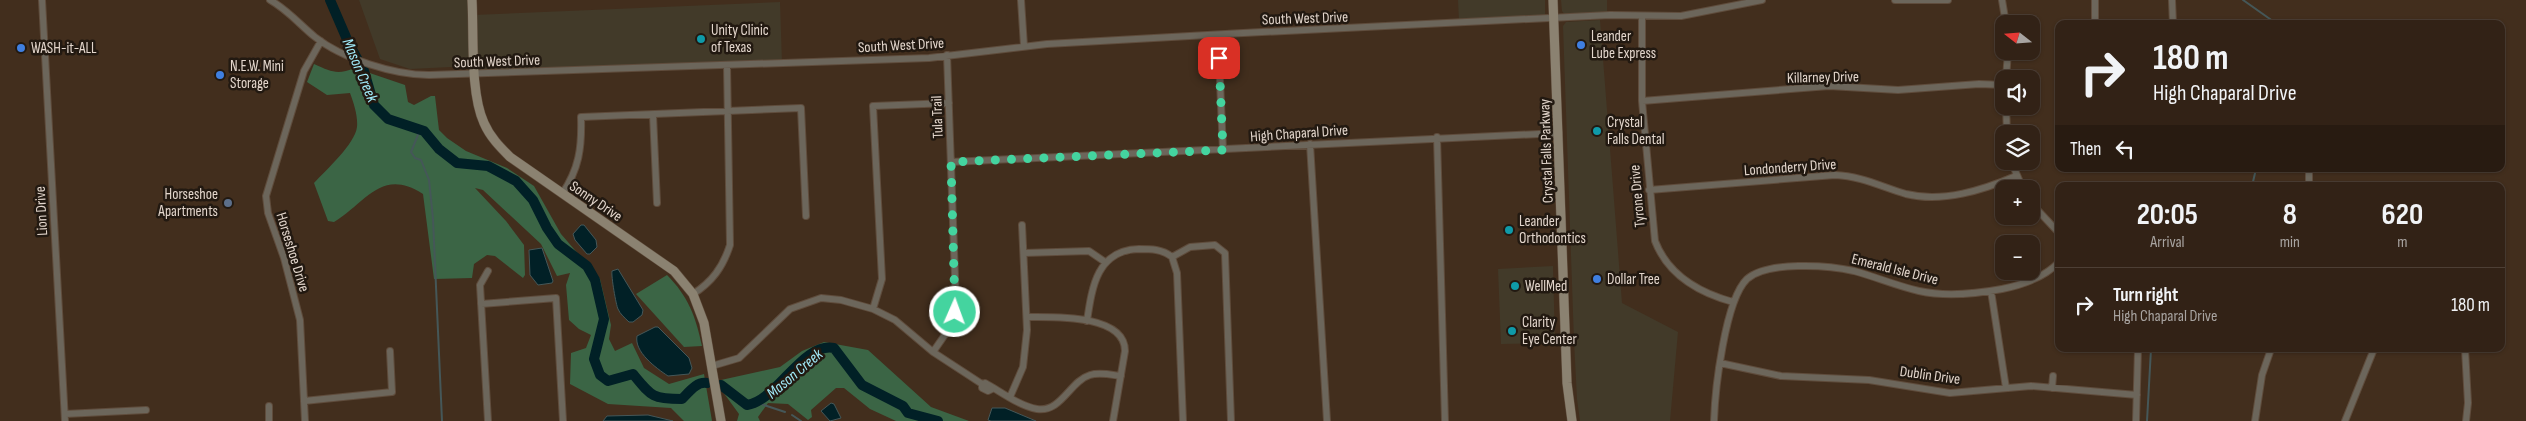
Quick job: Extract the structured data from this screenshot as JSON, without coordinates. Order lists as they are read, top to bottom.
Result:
{
  "streets": {
    "street": [
      "South West Drive",
      "Killarney Drive",
      "Tula Trail",
      "High Chaparal Drive",
      "Crystal Falls Parkway",
      "Londonderry Drive",
      "Tyrone Drive",
      "Sonny Drive",
      "Lion Drive",
      "Horseshoe Drive",
      "Emerald Isle Drive",
      "Dublin Drive"
    ]
  },
  "crossings": [
    ["South West Drive", "Tula Trail"],
    ["South West Drive", "Crystal Falls Parkway"],
    ["South West Drive", "Tyrone Drive"],
    ["South West Drive", "Sonny Drive"],
    ["South West Drive", "Horseshoe Drive"],
    ["Killarney Drive", "Tyrone Drive"],
    ["Tula Trail", "High Chaparal Drive"],
    ["High Chaparal Drive", "Crystal Falls Parkway"],
    ["Londonderry Drive", "Tyrone Drive"],
    ["Tyrone Drive", "Emerald Isle Drive"]
  ],
  "water": ["Mason Creek"],
  "places": [
    "Unity Clinic of Texas",
    "Leander Lube Express",
    "WASH-it-ALL",
    "N.E.W. Mini Storage",
    "Crystal Falls Dental",
    "Horseshoe Apartments",
    "Leander Orthodontics",
    "Dollar Tree",
    "WellMed",
    "Clarity Eye Center"
  ],
  "north": "left",
  "page": {
    "map_buttons": ["+", "−"],
    "turn": ["180 m", "High Chaparal Drive"],
    "then": "Then",
    "eta": [
      "20:05",
      "Arrival",
      "8",
      "min",
      "620",
      "m"
    ],
    "list": [
      {
        "name": "Turn right",
        "note": "High Chaparal Drive",
        "value": "180 m"
      }
    ]
  }
}
